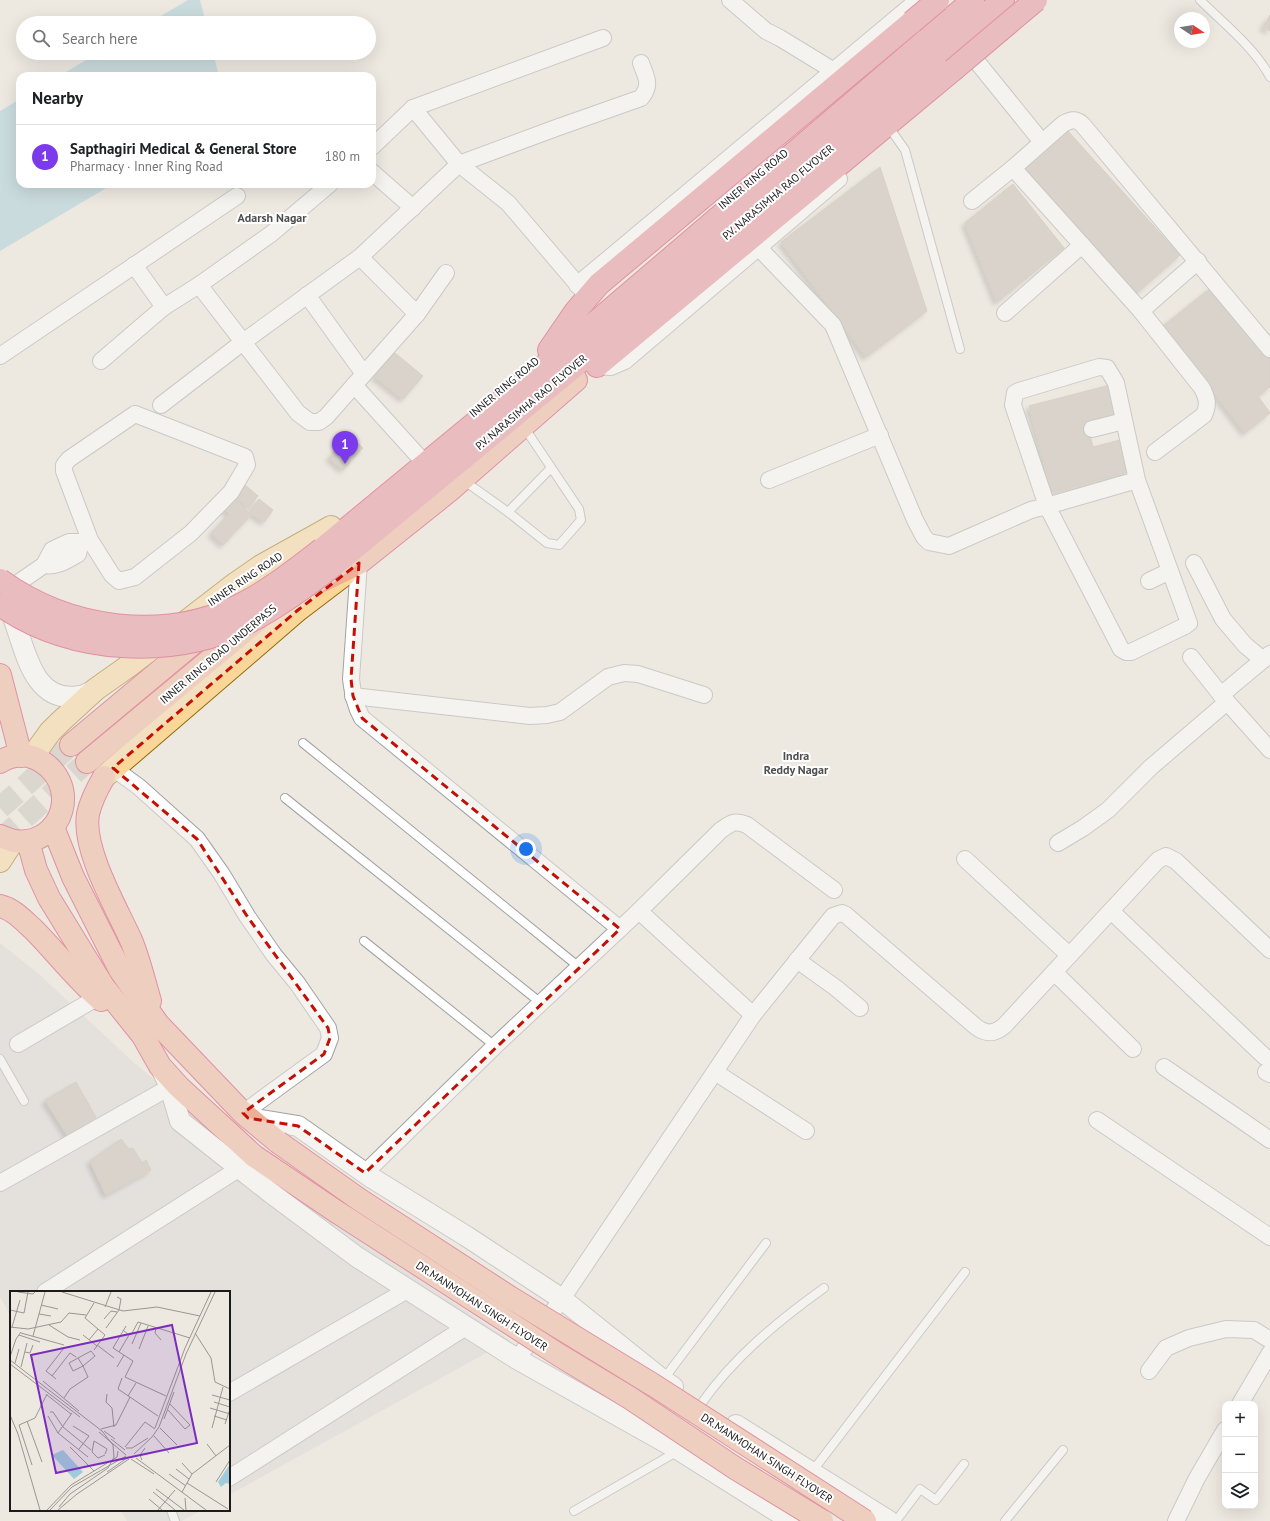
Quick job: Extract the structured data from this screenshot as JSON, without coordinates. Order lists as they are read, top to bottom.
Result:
{
  "streets": {
    "highway": [
      "INNER RING ROAD",
      "P.V. NARASIMHA RAO FLYOVER",
      "INNER RING ROAD UNDERPASS",
      "DR.MANMOHAN SINGH FLYOVER"
    ]
  },
  "districts": ["Adarsh Nagar", "Indra Reddy Nagar"],
  "north": "right",
  "page": {
    "search": "Search here",
    "heading": "Nearby",
    "list": [
      {
        "mark": "1",
        "name": "Sapthagiri Medical & General Store",
        "note": "Pharmacy · Inner Ring Road",
        "value": "180 m"
      }
    ],
    "pins": "1",
    "map_buttons": ["+", "−"]
  }
}
